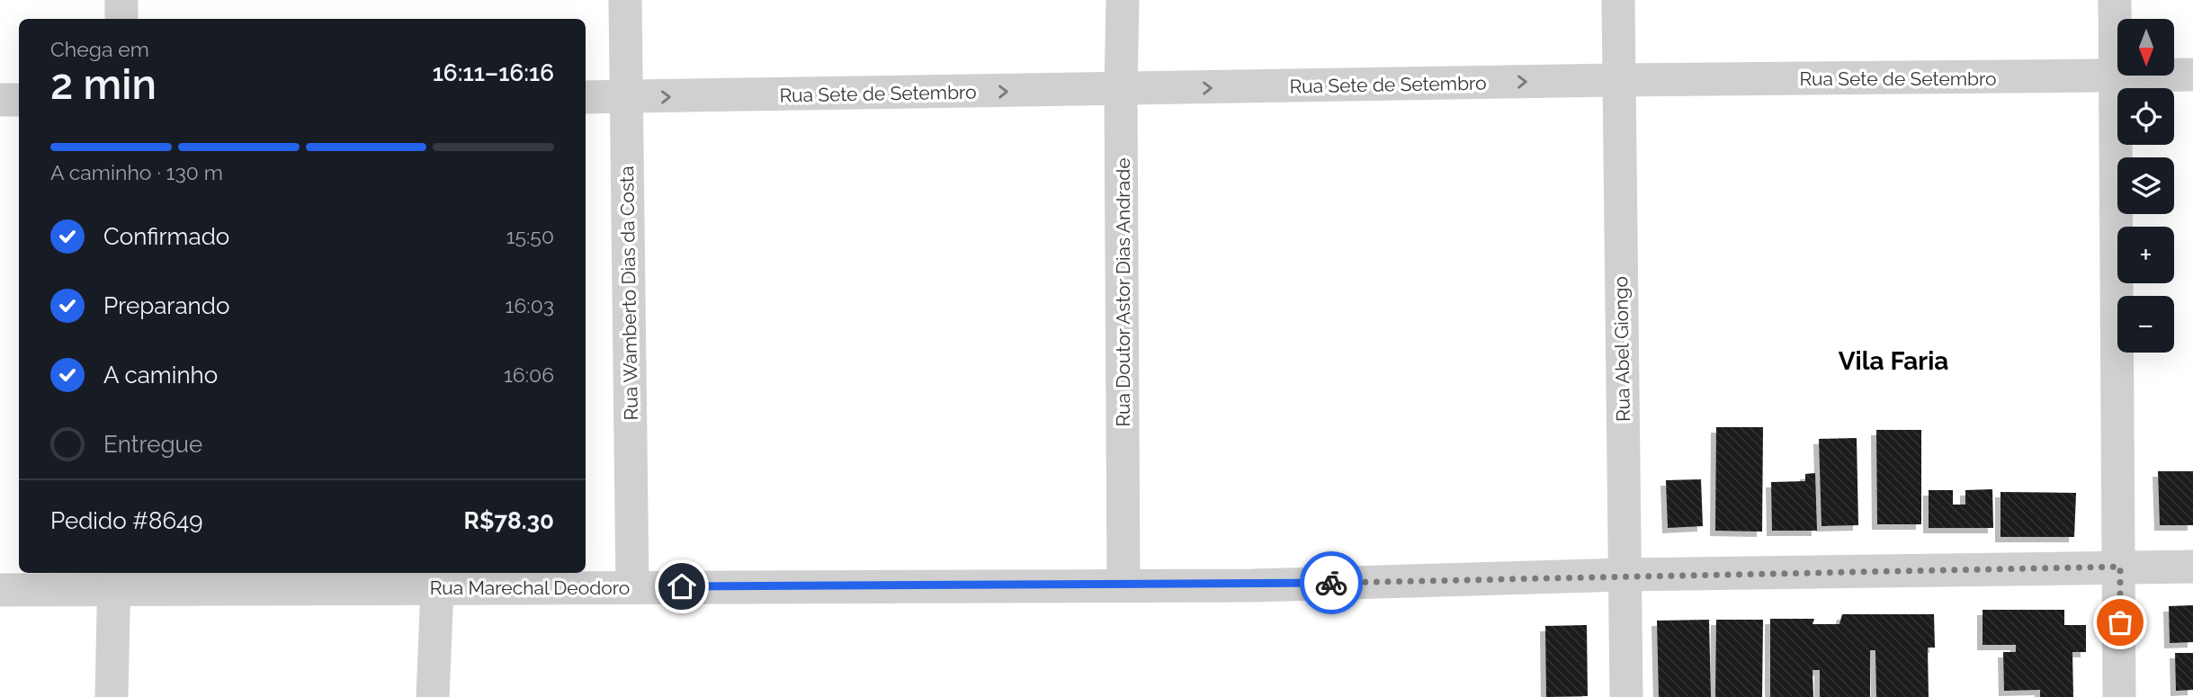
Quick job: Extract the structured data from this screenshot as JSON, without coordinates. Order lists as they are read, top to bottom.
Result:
{
  "streets": {
    "street": [
      "Rua Sete de Setembro",
      "Rua Doutor Astor Dias Andrade",
      "Rua Wamberto Dias da Costa",
      "Rua Abel Giongo",
      "Rua Marechal Deodoro"
    ]
  },
  "crossings": [
    ["Rua Sete de Setembro", "Rua Doutor Astor Dias Andrade"],
    ["Rua Sete de Setembro", "Rua Wamberto Dias da Costa"],
    ["Rua Sete de Setembro", "Rua Abel Giongo"],
    ["Rua Doutor Astor Dias Andrade", "Rua Marechal Deodoro"],
    ["Rua Wamberto Dias da Costa", "Rua Marechal Deodoro"],
    ["Rua Abel Giongo", "Rua Marechal Deodoro"]
  ],
  "one_way": ["Rua Sete de Setembro"],
  "districts": ["Vila Faria"],
  "north": "bottom",
  "page": {
    "map_buttons": ["+", "−"],
    "heading": ["2 min", "Chega em", "16:11–16:16"],
    "panel": ["Pedido #8649", "R$78.30"],
    "bar": "A caminho · 130 m",
    "list": [
      ["Confirmado", "15:50"],
      ["Preparando", "16:03"],
      ["A caminho", "16:06"],
      "Entregue"
    ]
  }
}
